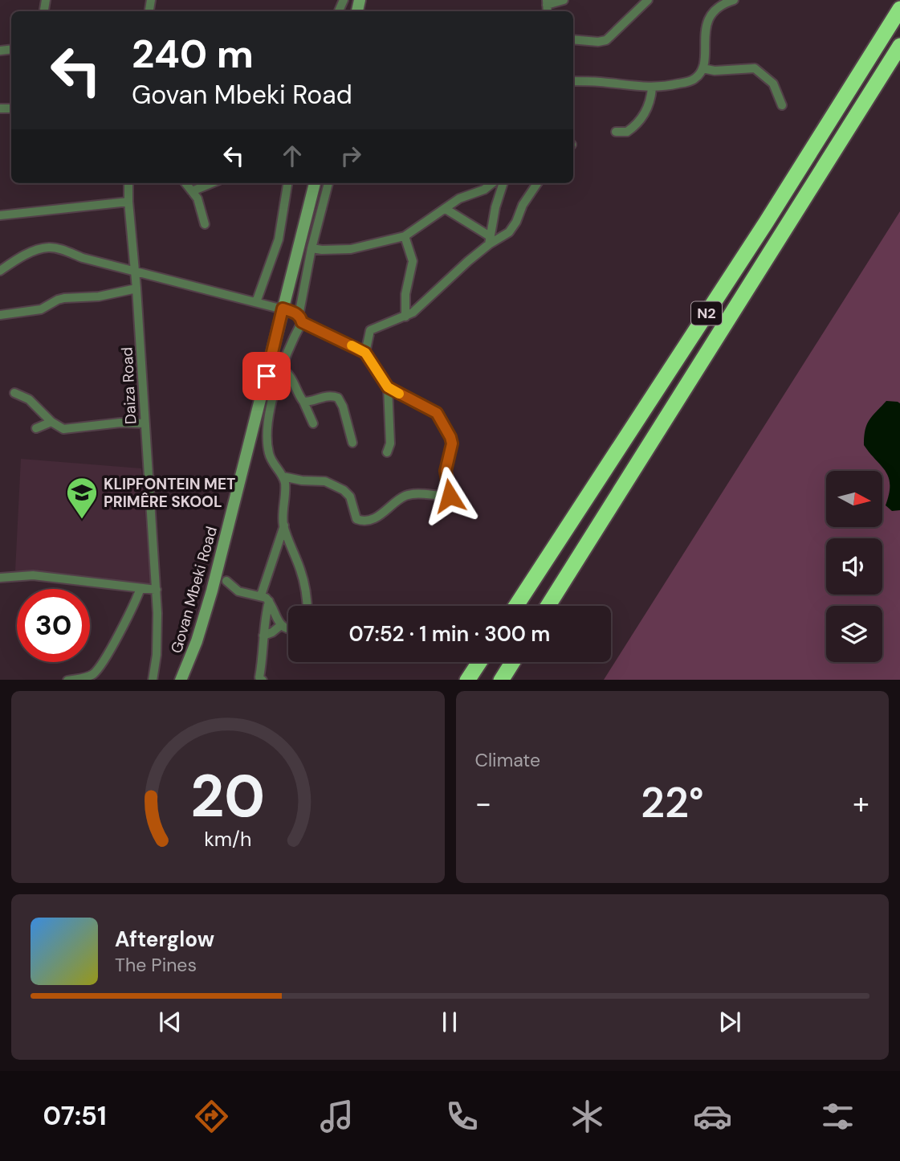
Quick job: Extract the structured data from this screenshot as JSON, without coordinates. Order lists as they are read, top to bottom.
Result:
{
  "streets": {
    "highway": ["N2"],
    "main road": ["Govan Mbeki Road"],
    "street": ["Daiza Road"]
  },
  "places": {
    "school or university": ["KLIPFONTEIN MET PRIMÊRE SKOOL"]
  },
  "north": "right",
  "page": {
    "turn": ["240 m", "Govan Mbeki Road"],
    "limit": "30",
    "trip": "07:52 · 1 min · 300 m",
    "tile": "Climate",
    "heat": ["−", "22°", "+"],
    "song": ["Afterglow", "The Pines"],
    "tabs": "07:51",
    "gauge": ["20", "km/h"]
  }
}
